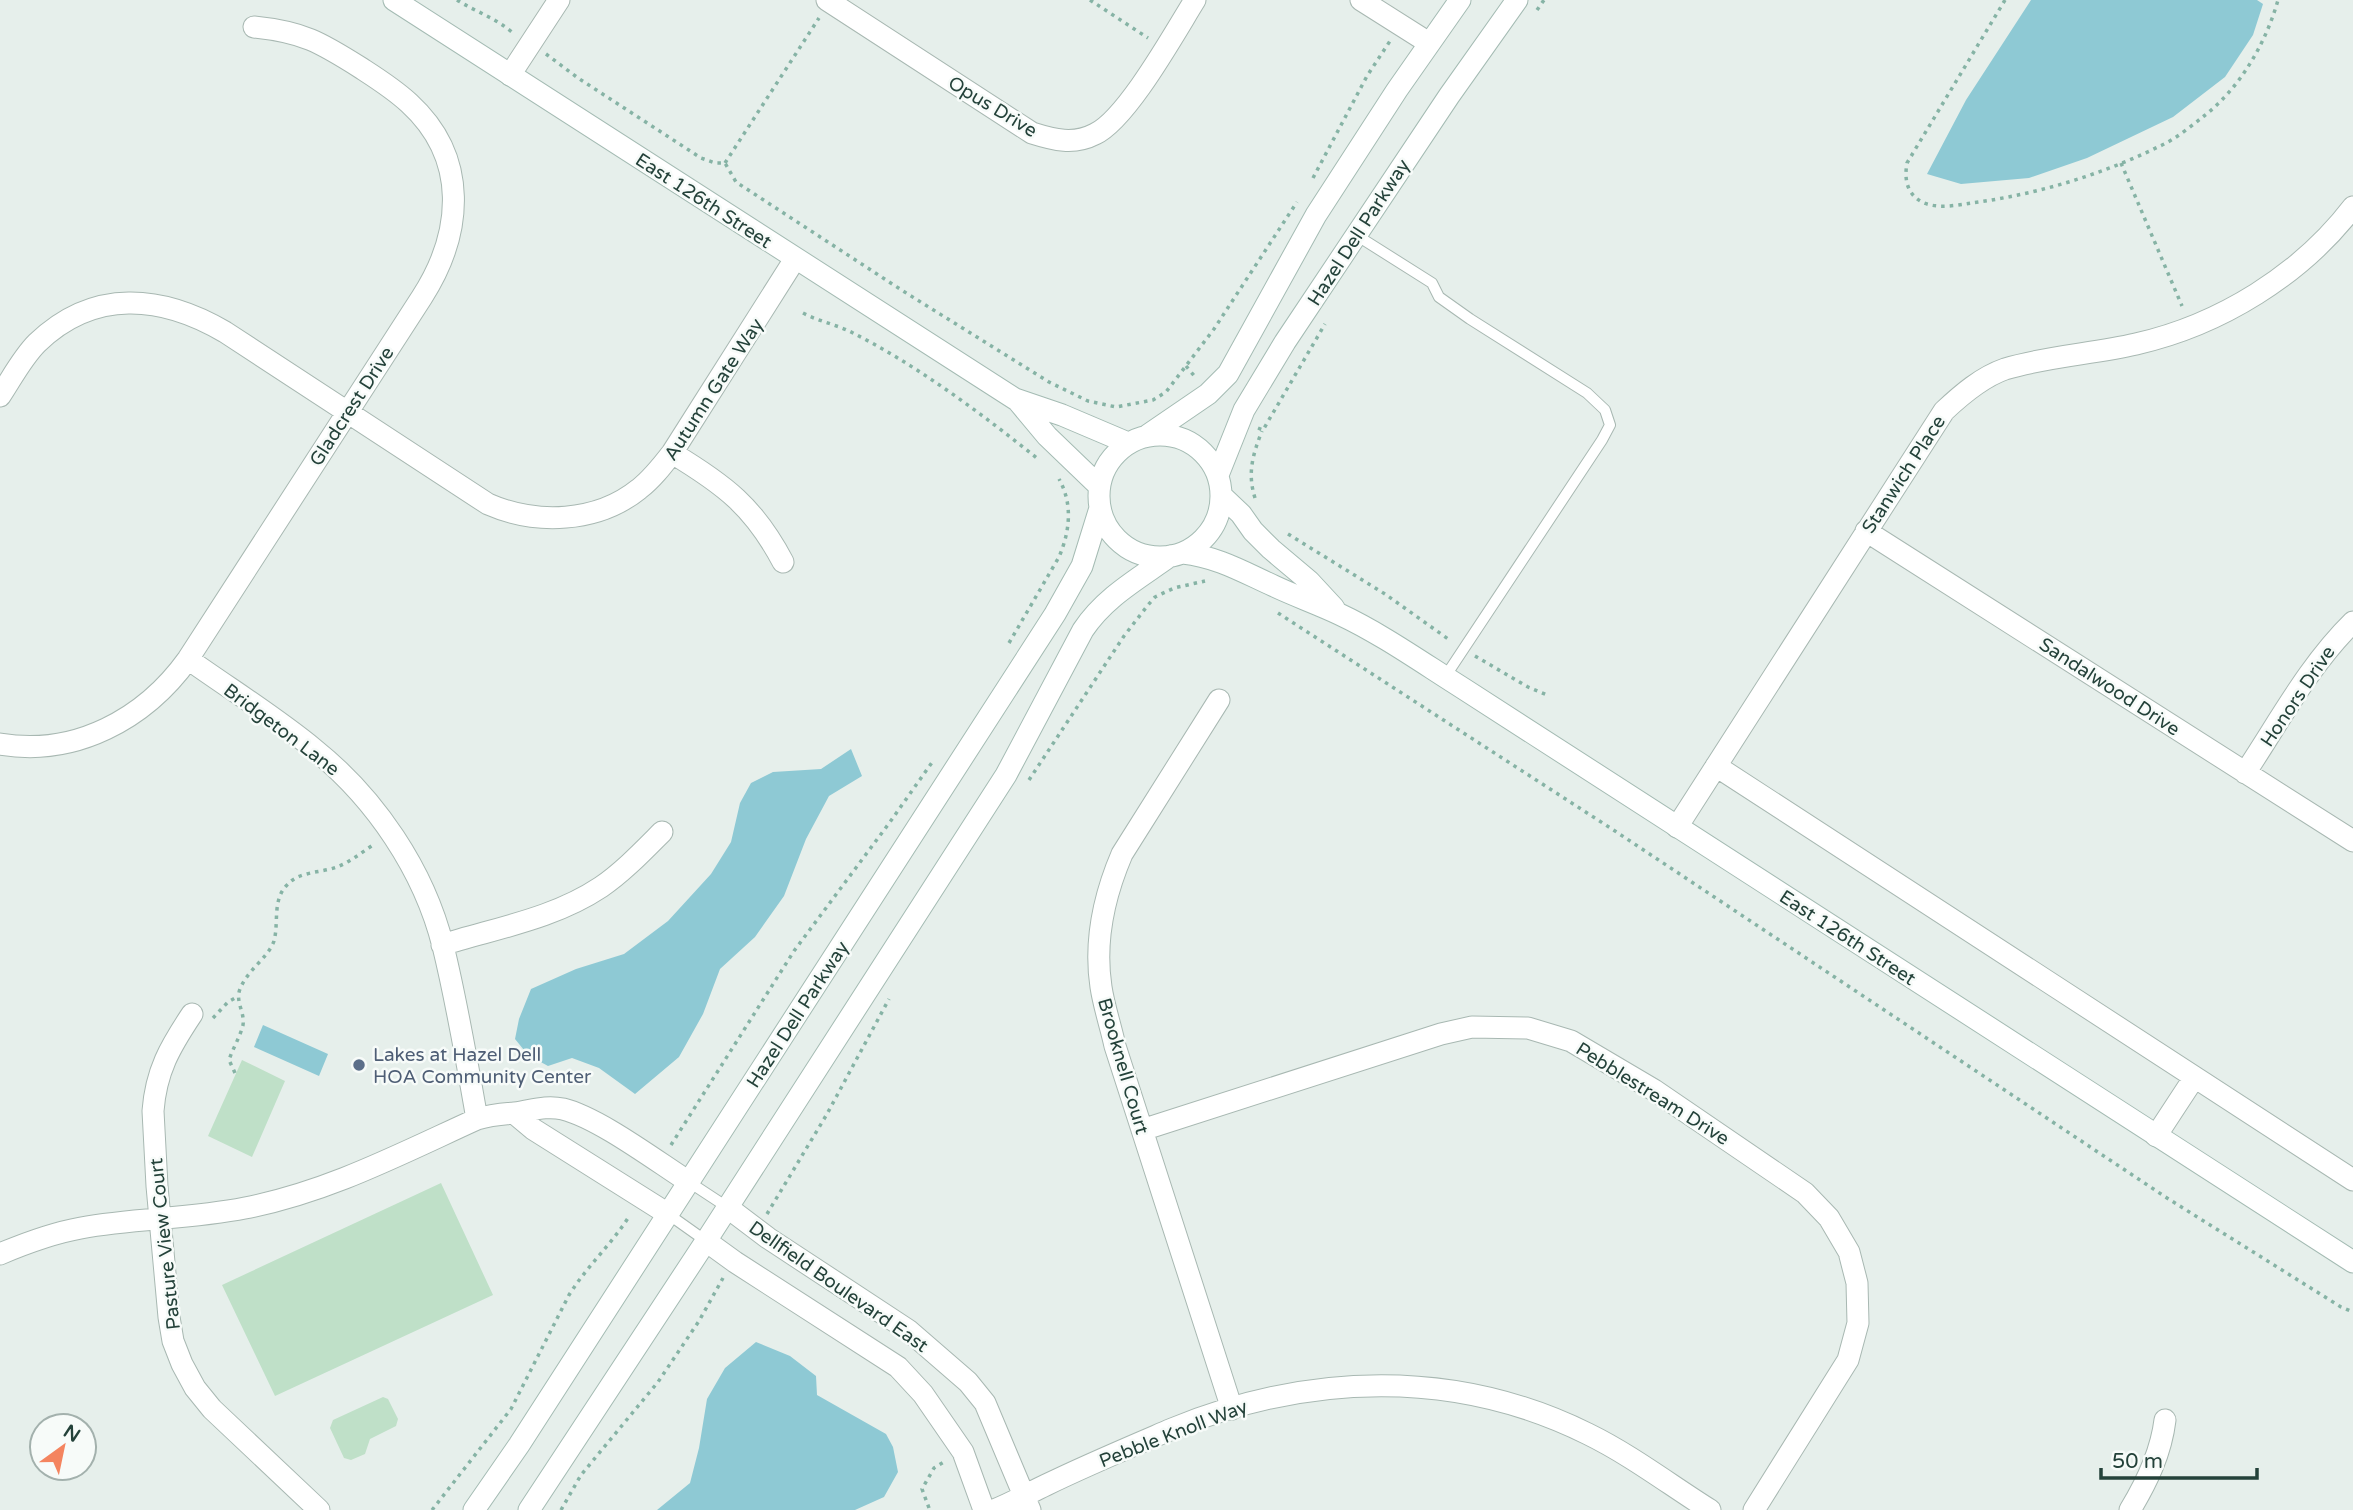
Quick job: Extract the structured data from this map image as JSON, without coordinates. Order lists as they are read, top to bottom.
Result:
{
  "streets": {
    "street": [
      "Opus Drive",
      "East 126th Street",
      "Hazel Dell Parkway",
      "Autumn Gate Way",
      "Gladcrest Drive",
      "Stanwich Place",
      "Sandalwood Drive",
      "Honors Drive",
      "Bridgeton Lane",
      "Brooknell Court",
      "Pebblestream Drive",
      "Pasture View Court",
      "Dellfield Boulevard East",
      "Pebble Knoll Way"
    ]
  },
  "crossings": [
    ["East 126th Street", "Hazel Dell Parkway"],
    ["East 126th Street", "Autumn Gate Way"],
    ["East 126th Street", "Stanwich Place"],
    ["Autumn Gate Way", "Gladcrest Drive"],
    ["Gladcrest Drive", "Bridgeton Lane"],
    ["Stanwich Place", "Sandalwood Drive"],
    ["Sandalwood Drive", "Honors Drive"],
    ["Brooknell Court", "Pebblestream Drive"],
    ["Brooknell Court", "Pebble Knoll Way"],
    ["Dellfield Boulevard East", "Pebble Knoll Way"]
  ],
  "places": ["Lakes at Hazel Dell HOA Community Center"],
  "scale_bar": "50 m",
  "north": "top right"
}
